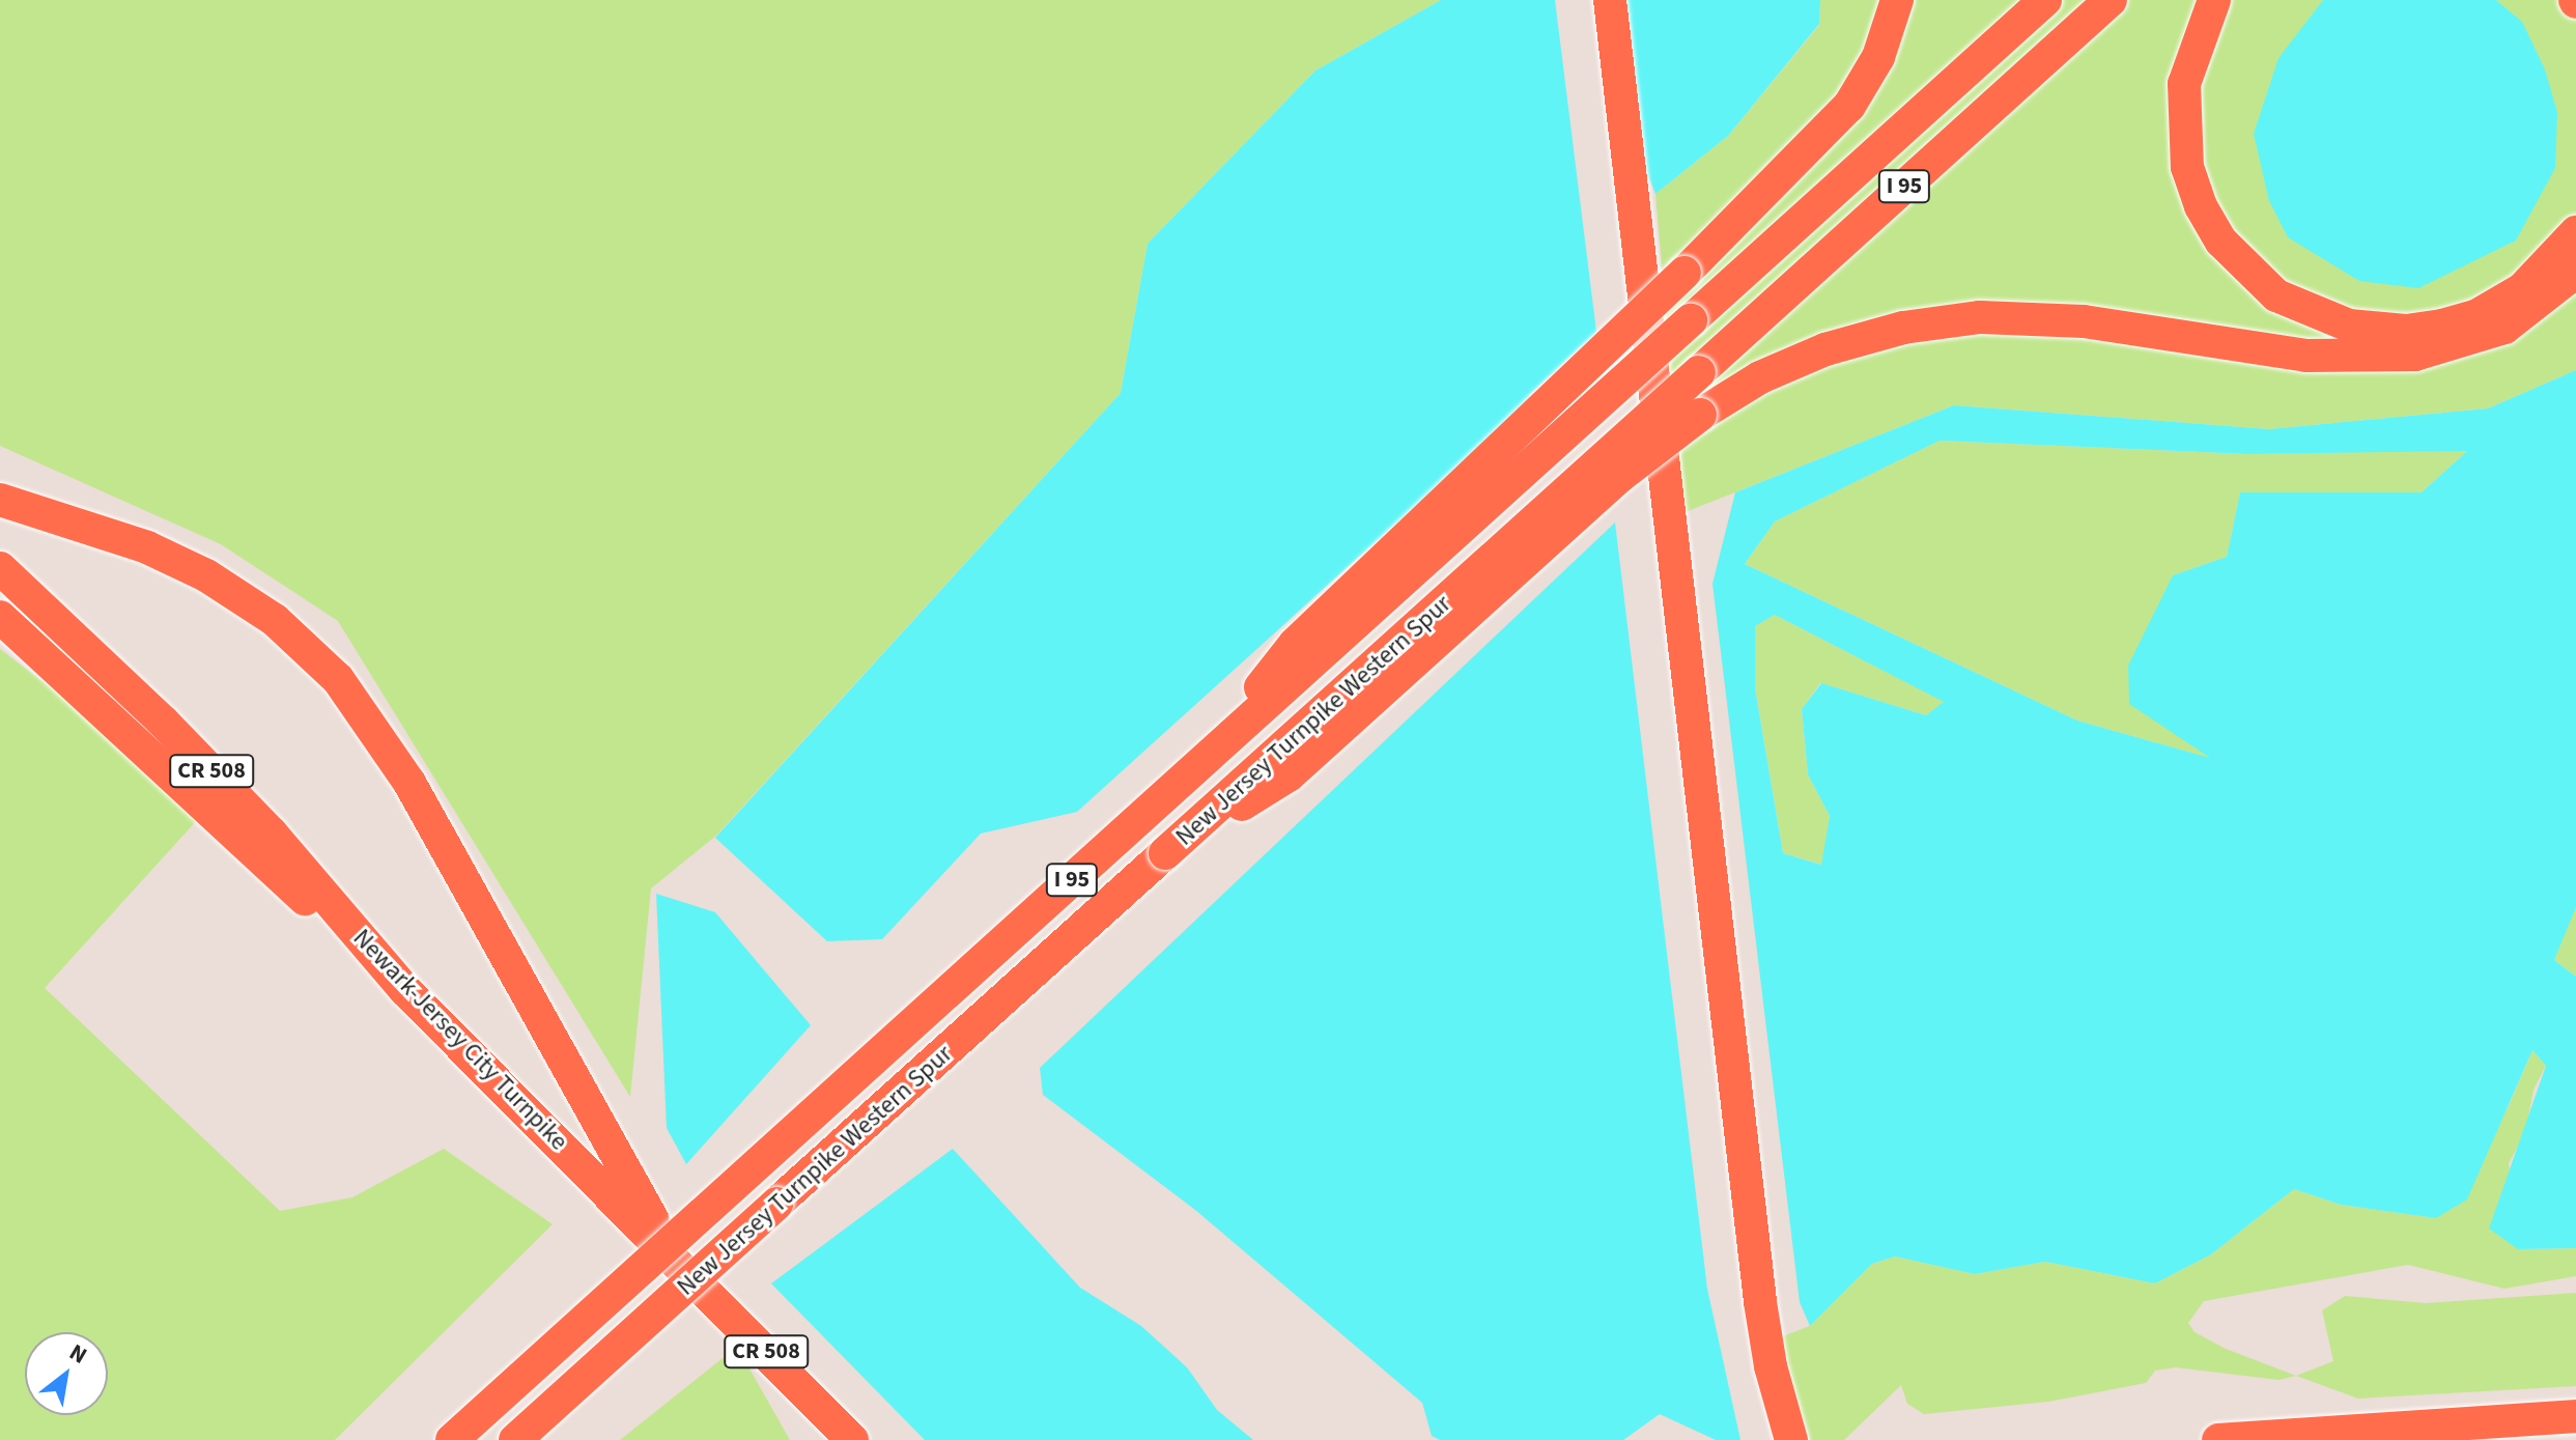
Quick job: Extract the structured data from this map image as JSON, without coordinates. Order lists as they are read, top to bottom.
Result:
{
  "streets": {
    "highway": [
      "I 95",
      "New Jersey Turnpike Western Spur",
      "CR 508",
      "Newark-Jersey City Turnpike"
    ]
  },
  "crossings": [
    ["CR 508", "Newark-Jersey City Turnpike"]
  ],
  "north": "top right"
}
